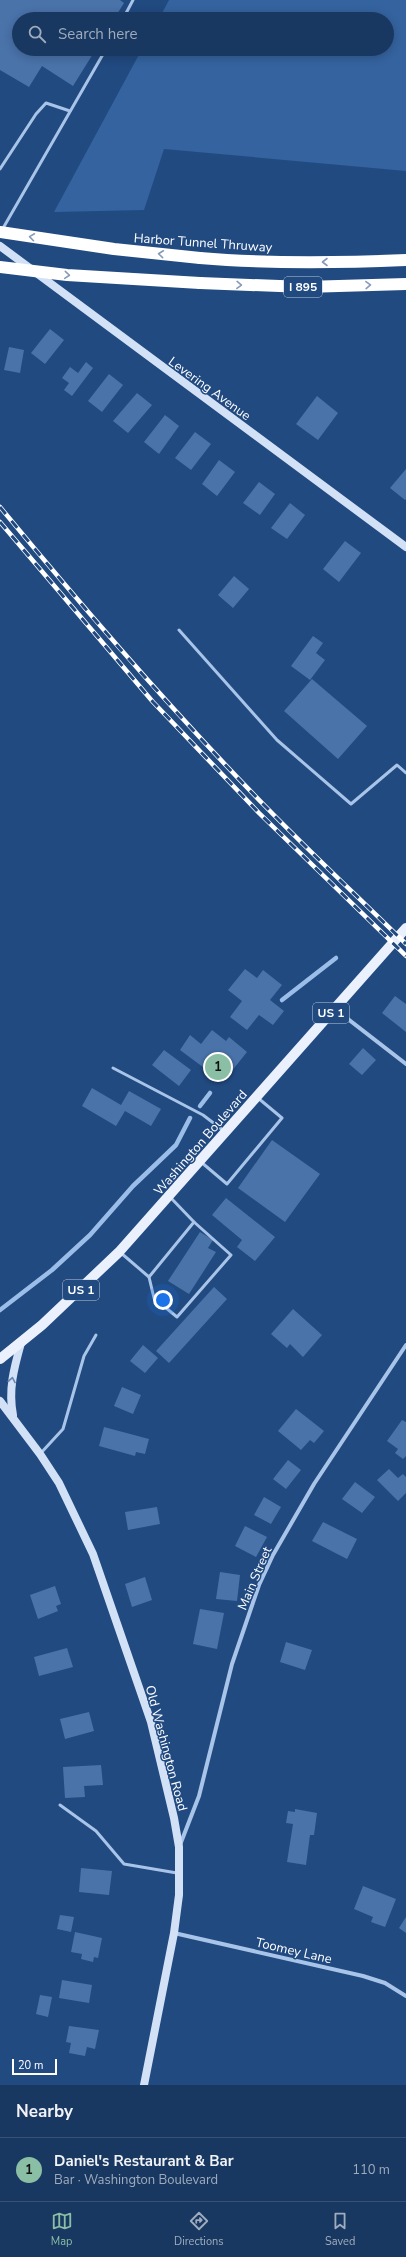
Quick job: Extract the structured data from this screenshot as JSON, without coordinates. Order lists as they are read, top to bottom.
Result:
{
  "streets": {
    "highway": ["Harbor Tunnel Thruway", "I 895"],
    "main road": ["US 1", "Washington Boulevard"],
    "street": [
      "Levering Avenue",
      "Main Street",
      "Old Washington Road",
      "Toomey Lane"
    ]
  },
  "crossings": [
    ["Washington Boulevard", "Old Washington Road"],
    ["Main Street", "Old Washington Road"],
    ["Old Washington Road", "Toomey Lane"]
  ],
  "scale_bar": "20 m",
  "page": {
    "search": "Search here",
    "pins": "1",
    "scale": "20 m",
    "heading": "Nearby",
    "list": [
      {
        "mark": "1",
        "name": "Daniel's Restaurant & Bar",
        "note": "Bar · Washington Boulevard",
        "value": "110 m"
      }
    ],
    "nav": ["Map", "Directions", "Saved"]
  }
}
